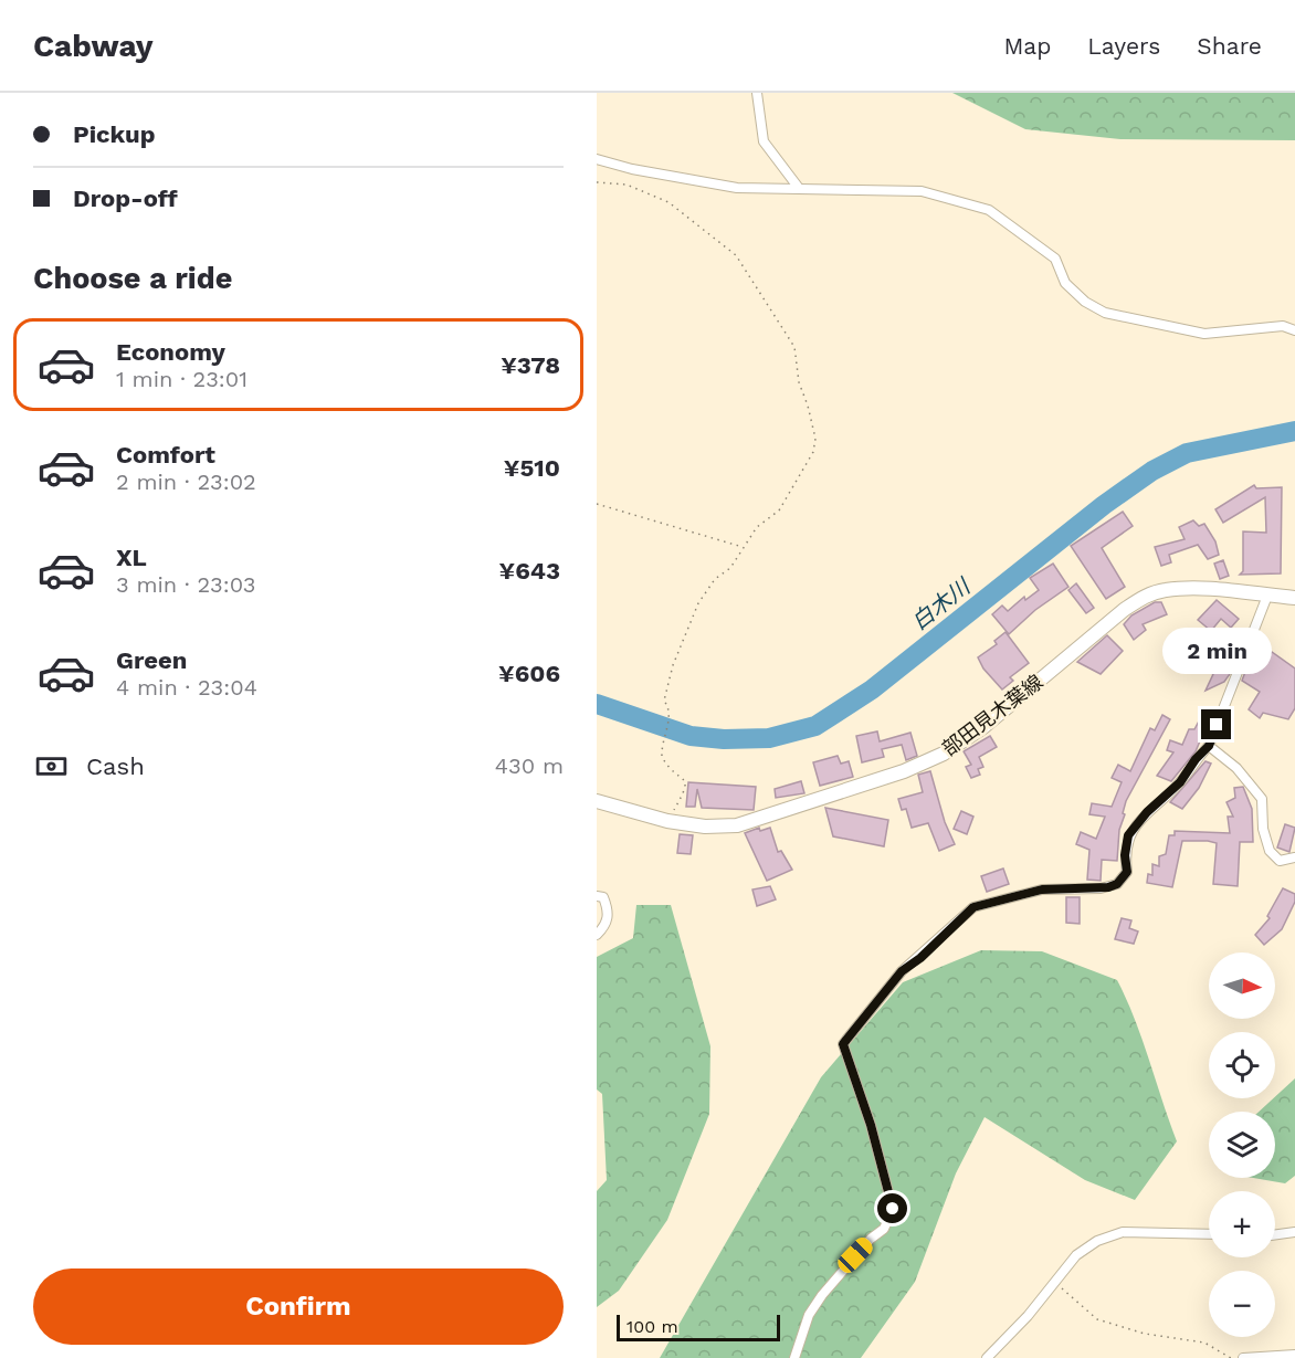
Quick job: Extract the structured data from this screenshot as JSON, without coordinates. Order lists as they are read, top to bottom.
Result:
{
  "streets": {
    "main road": ["部田見木葉線"]
  },
  "water": ["白木川"],
  "scale_bar": "100 m",
  "north": "right",
  "page": {
    "header": "Cabway",
    "nav": ["Map", "Layers", "Share"],
    "banner": ["Pickup", "Drop-off"],
    "heading": "Choose a ride",
    "list": [
      {
        "name": "Economy",
        "note": "1 min · 23:01",
        "value": "¥378"
      },
      {
        "name": "Comfort",
        "note": "2 min · 23:02",
        "value": "¥510"
      },
      {
        "name": "XL",
        "note": "3 min · 23:03",
        "value": "¥643"
      },
      {
        "name": "Green",
        "note": "4 min · 23:04",
        "value": "¥606"
      }
    ],
    "bubble": "2 min",
    "pay": ["Cash", "430 m"],
    "map_buttons": ["+", "−"],
    "buttons": "Confirm",
    "scale": "100 m"
  }
}
